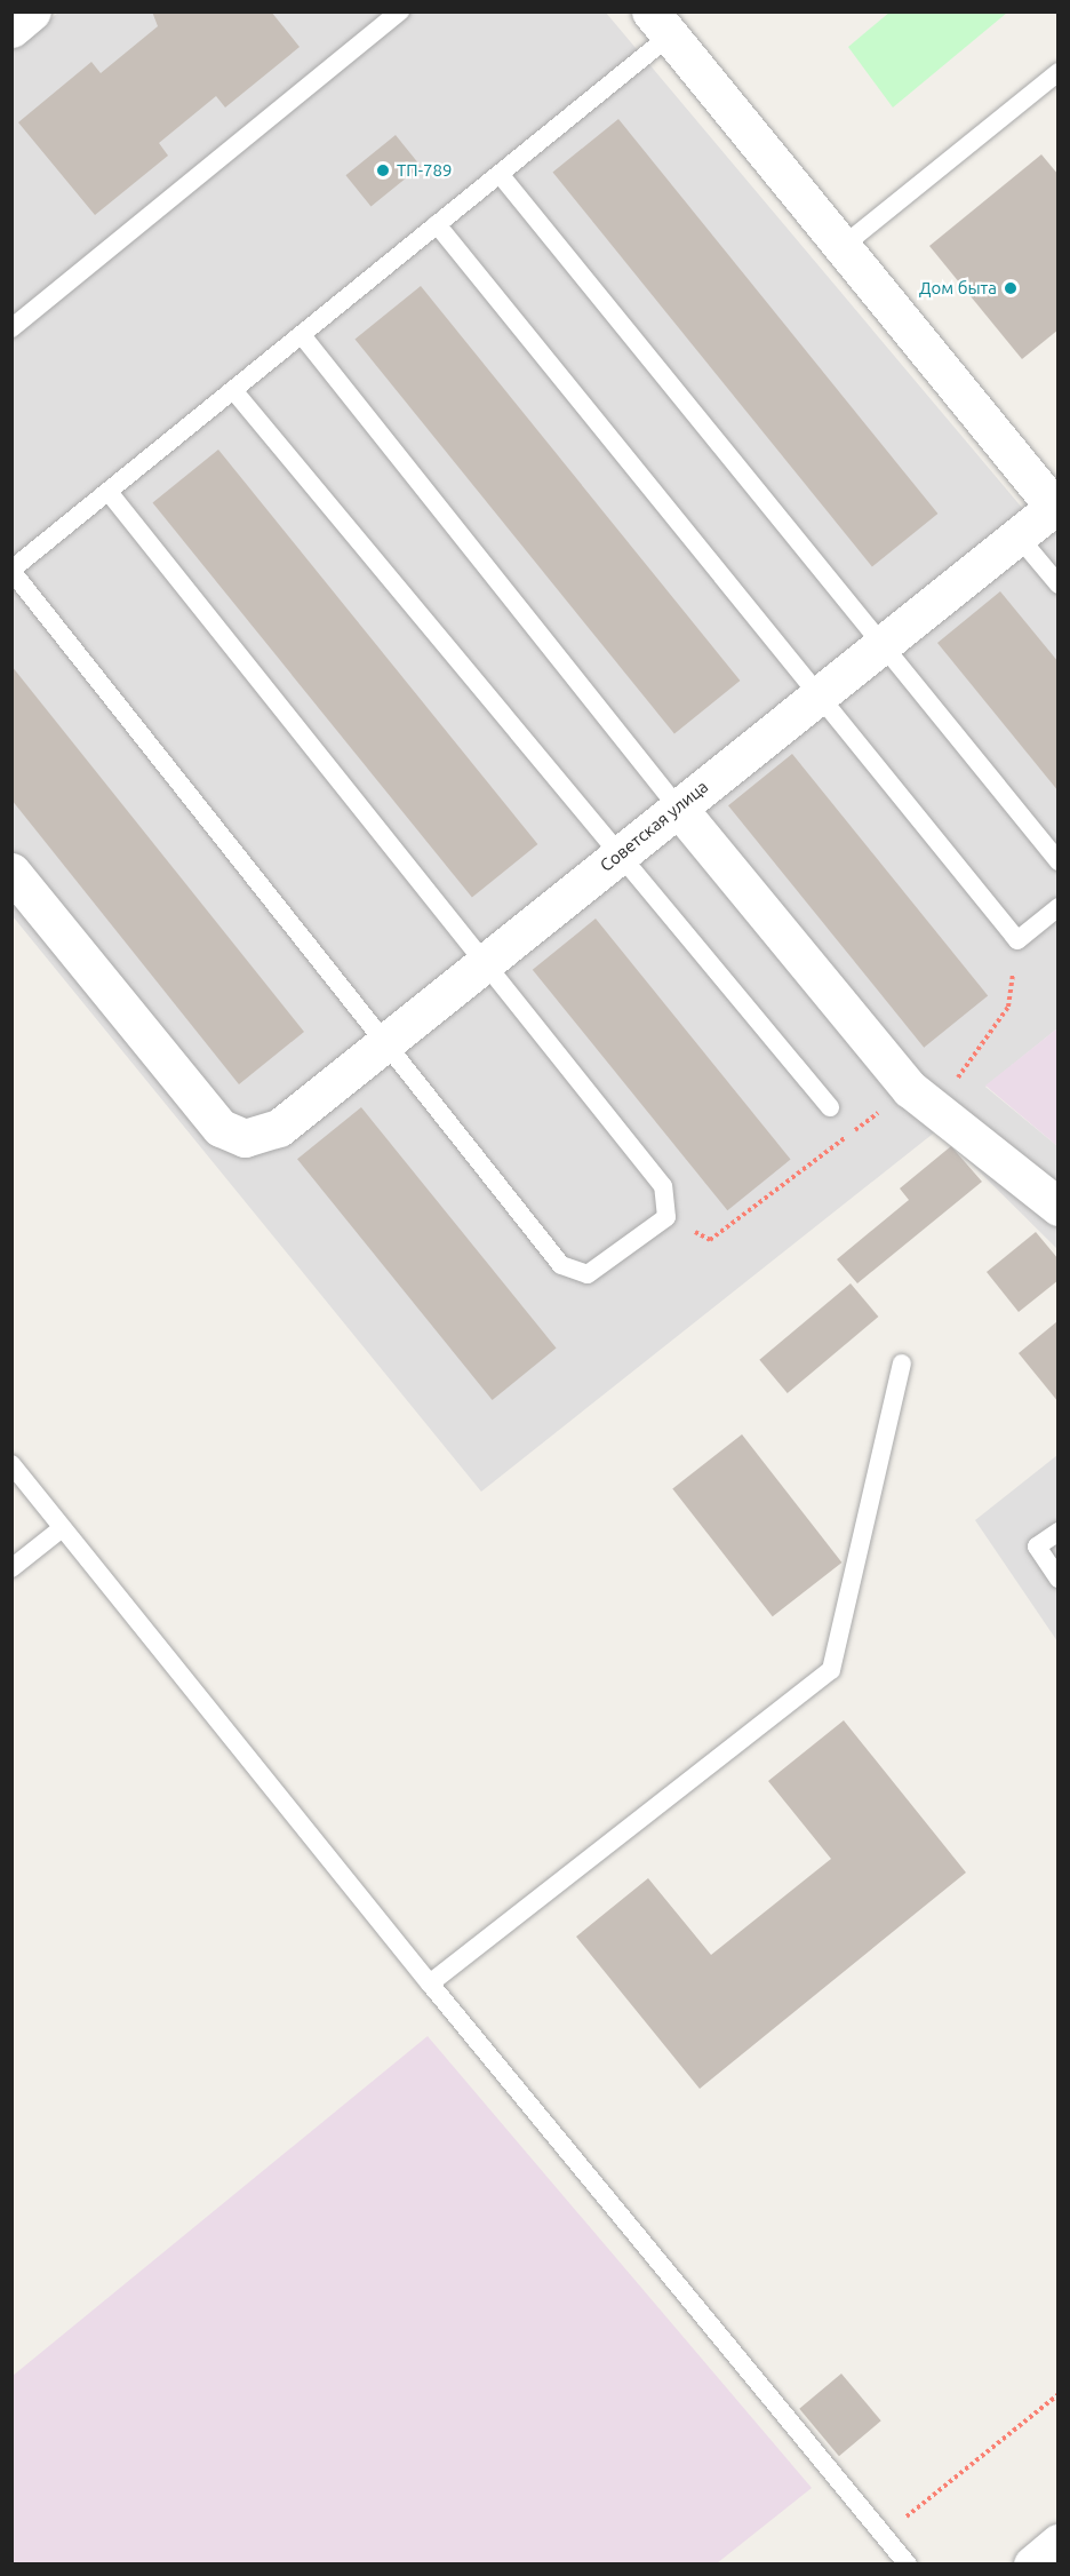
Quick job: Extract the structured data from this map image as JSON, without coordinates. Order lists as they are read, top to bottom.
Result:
{
  "streets": {
    "street": ["Советская улица"]
  },
  "places": ["ТП-789", "Дом быта"]
}
